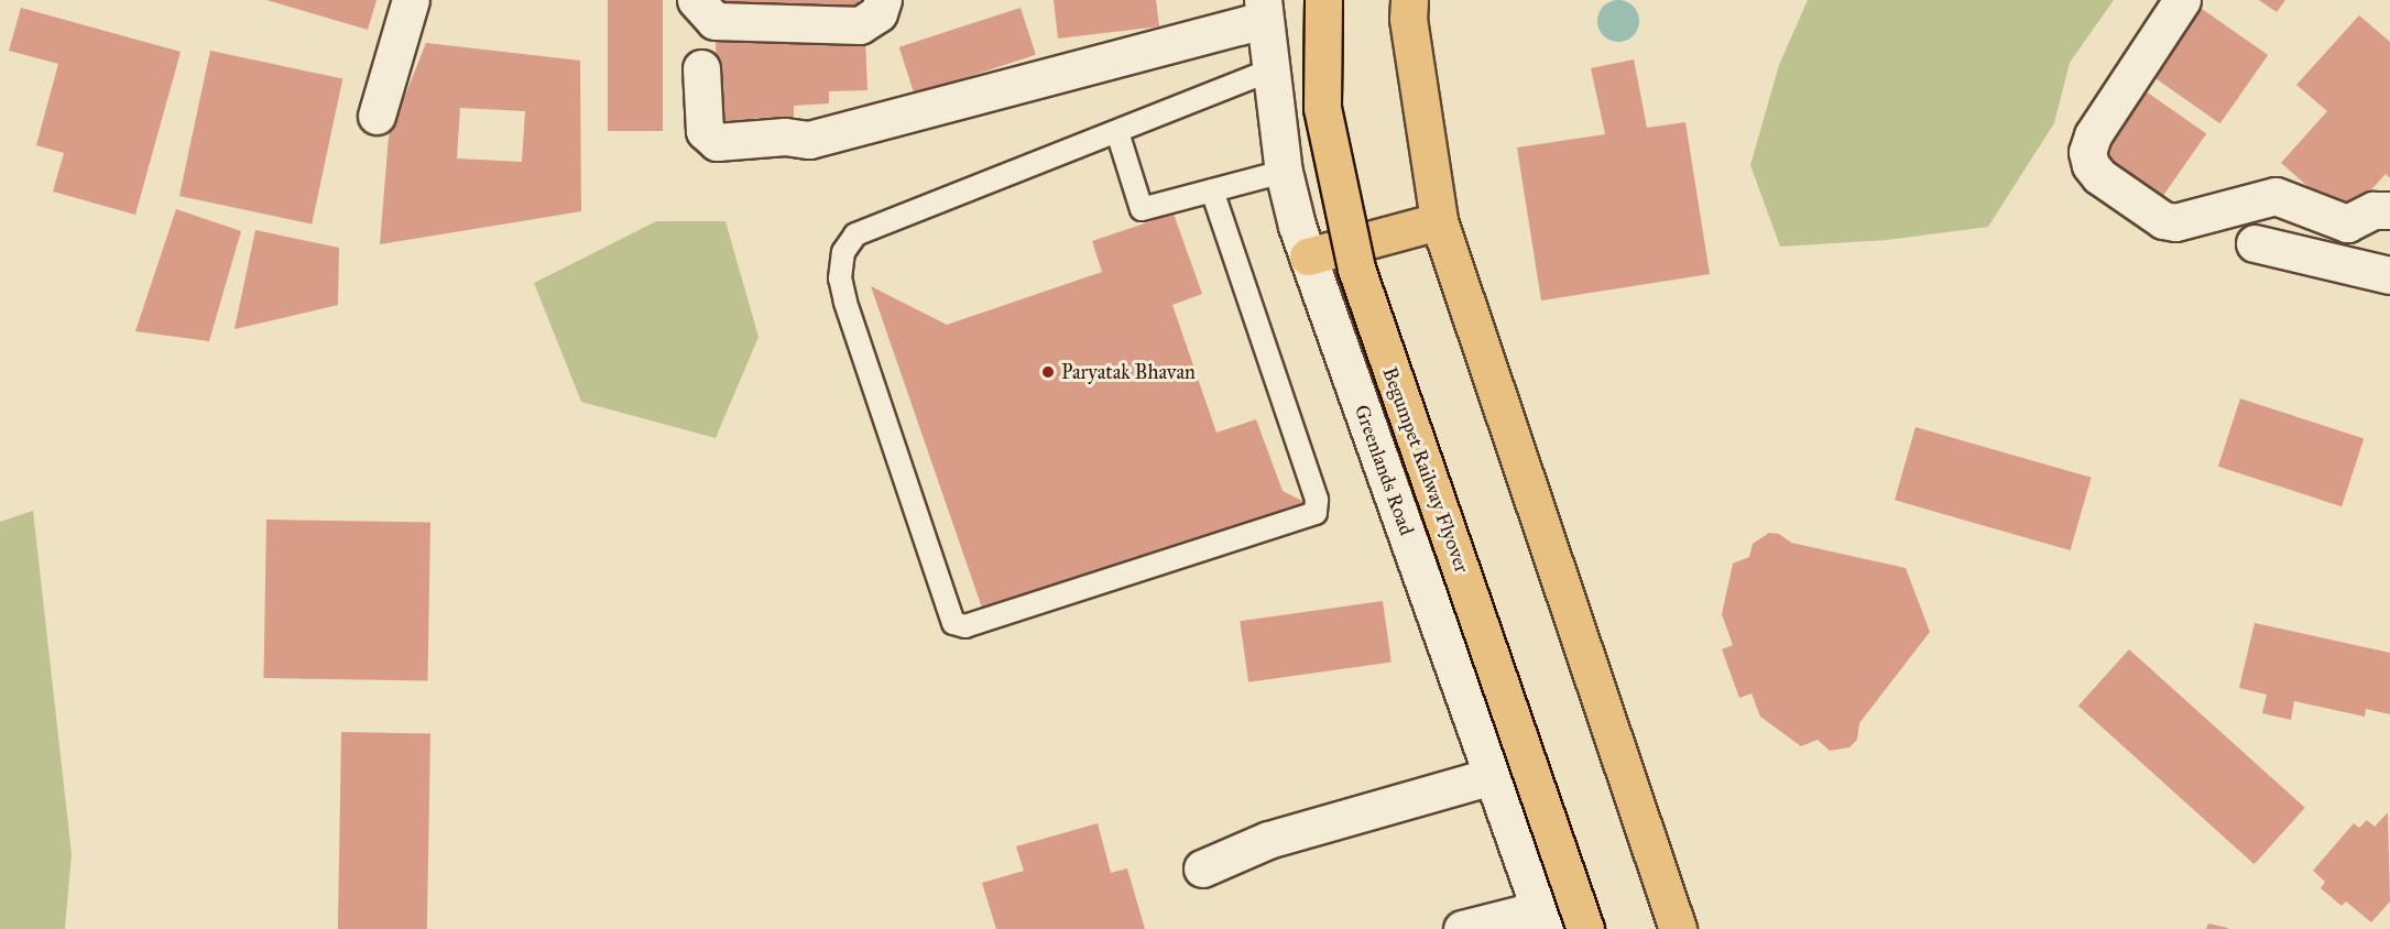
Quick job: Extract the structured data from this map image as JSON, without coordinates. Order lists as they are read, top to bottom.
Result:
{
  "streets": {
    "main road": ["Begumpet Railway Flyover"],
    "street": ["Greenlands Road"]
  },
  "places": ["Paryatak Bhavan"]
}
